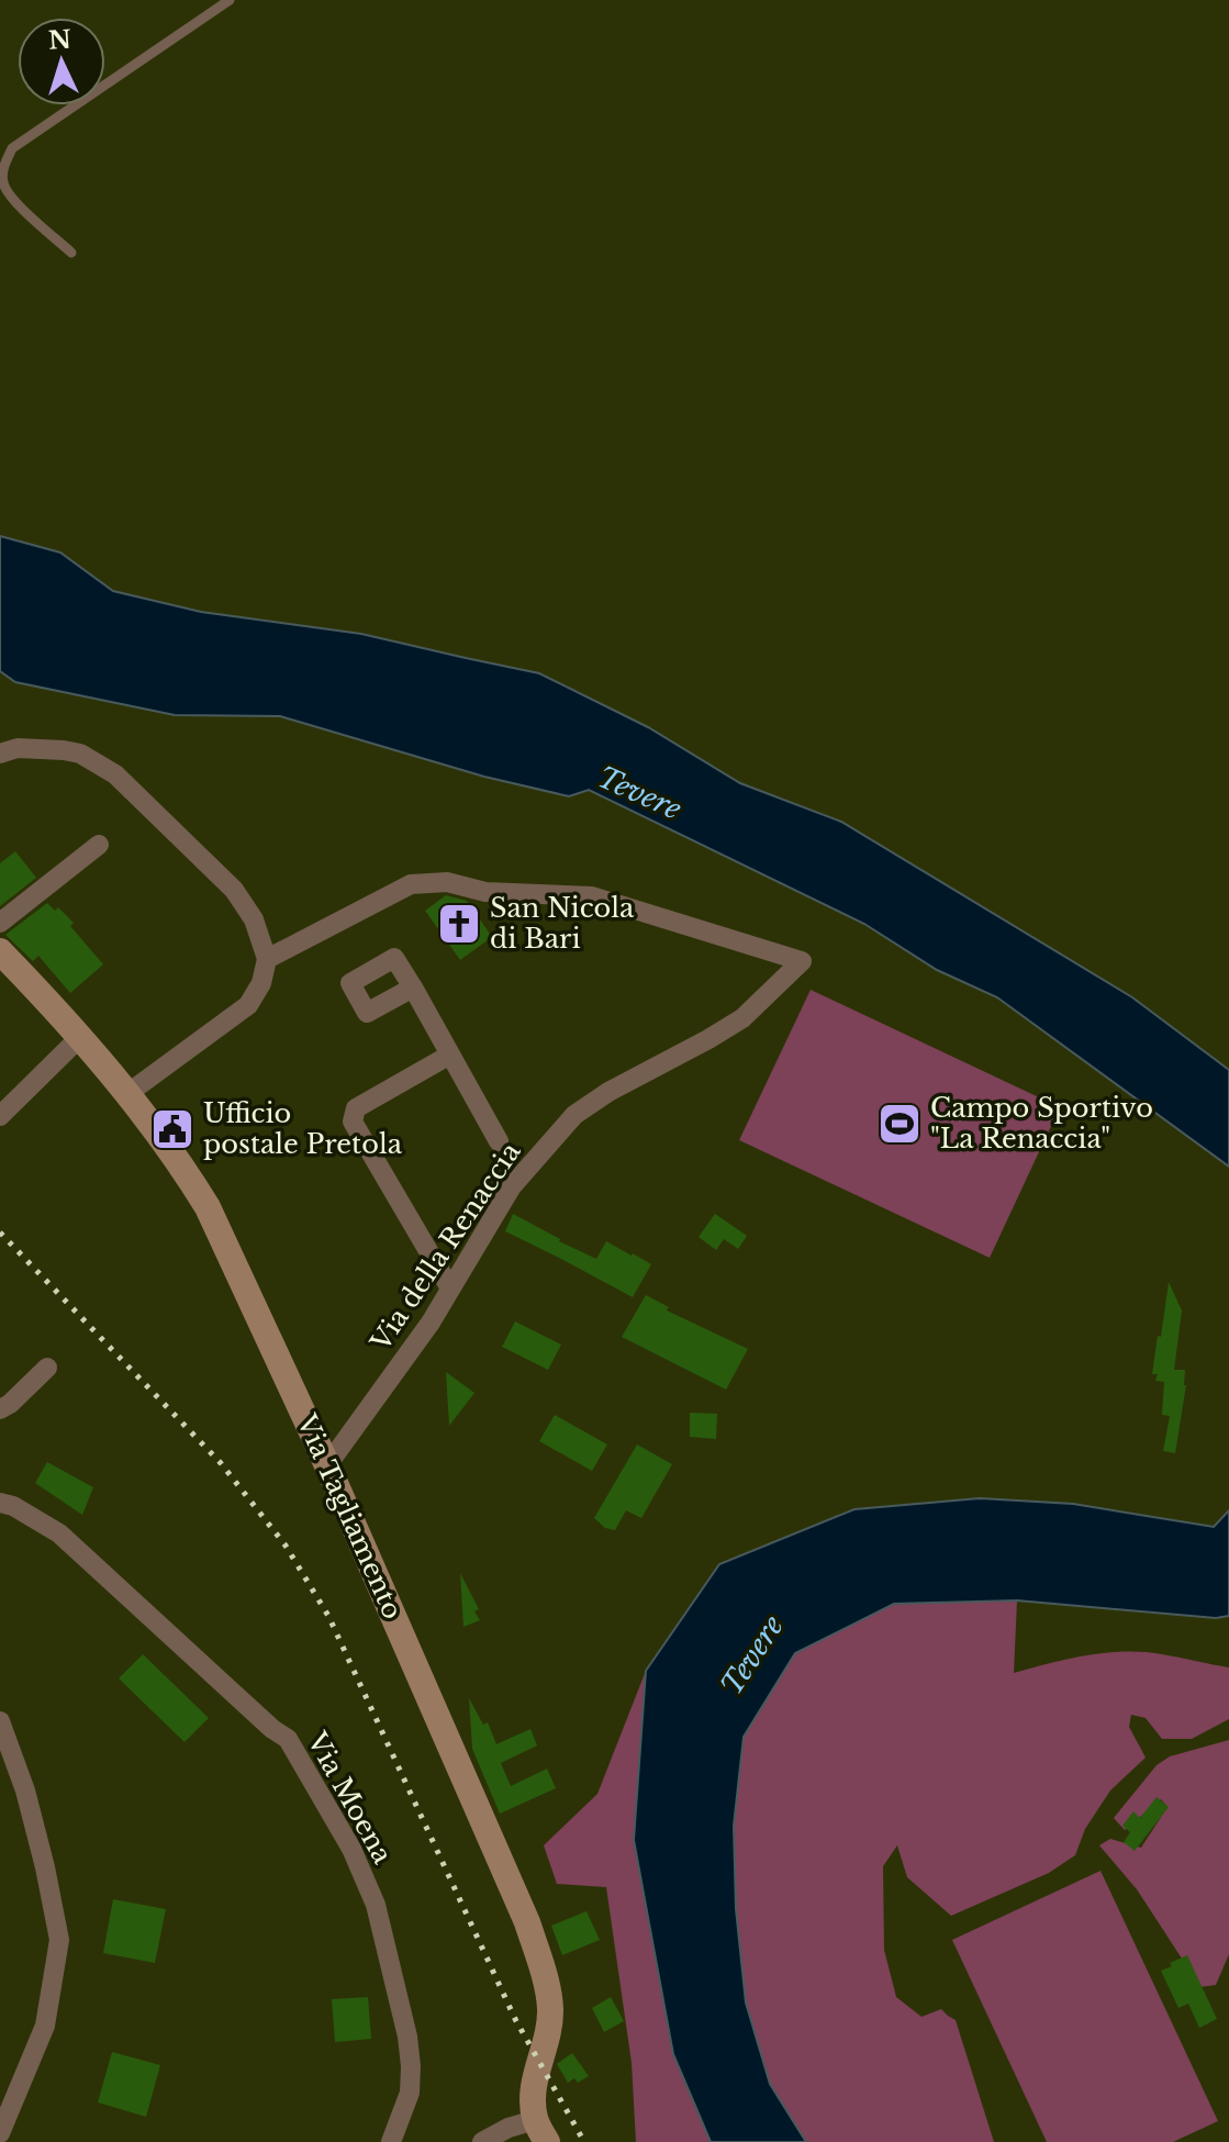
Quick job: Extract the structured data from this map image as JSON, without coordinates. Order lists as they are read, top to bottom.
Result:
{
  "streets": {
    "street": ["Via della Renaccia", "Via Tagliamento", "Via Moena"]
  },
  "crossings": [
    ["Via della Renaccia", "Via Tagliamento"]
  ],
  "water": ["Tevere"],
  "places": {
    "church": ["San Nicola di Bari"],
    "sports": ["Campo Sportivo \"La Renaccia\""],
    "public building": ["Ufficio postale Pretola"]
  },
  "north": "top"
}
